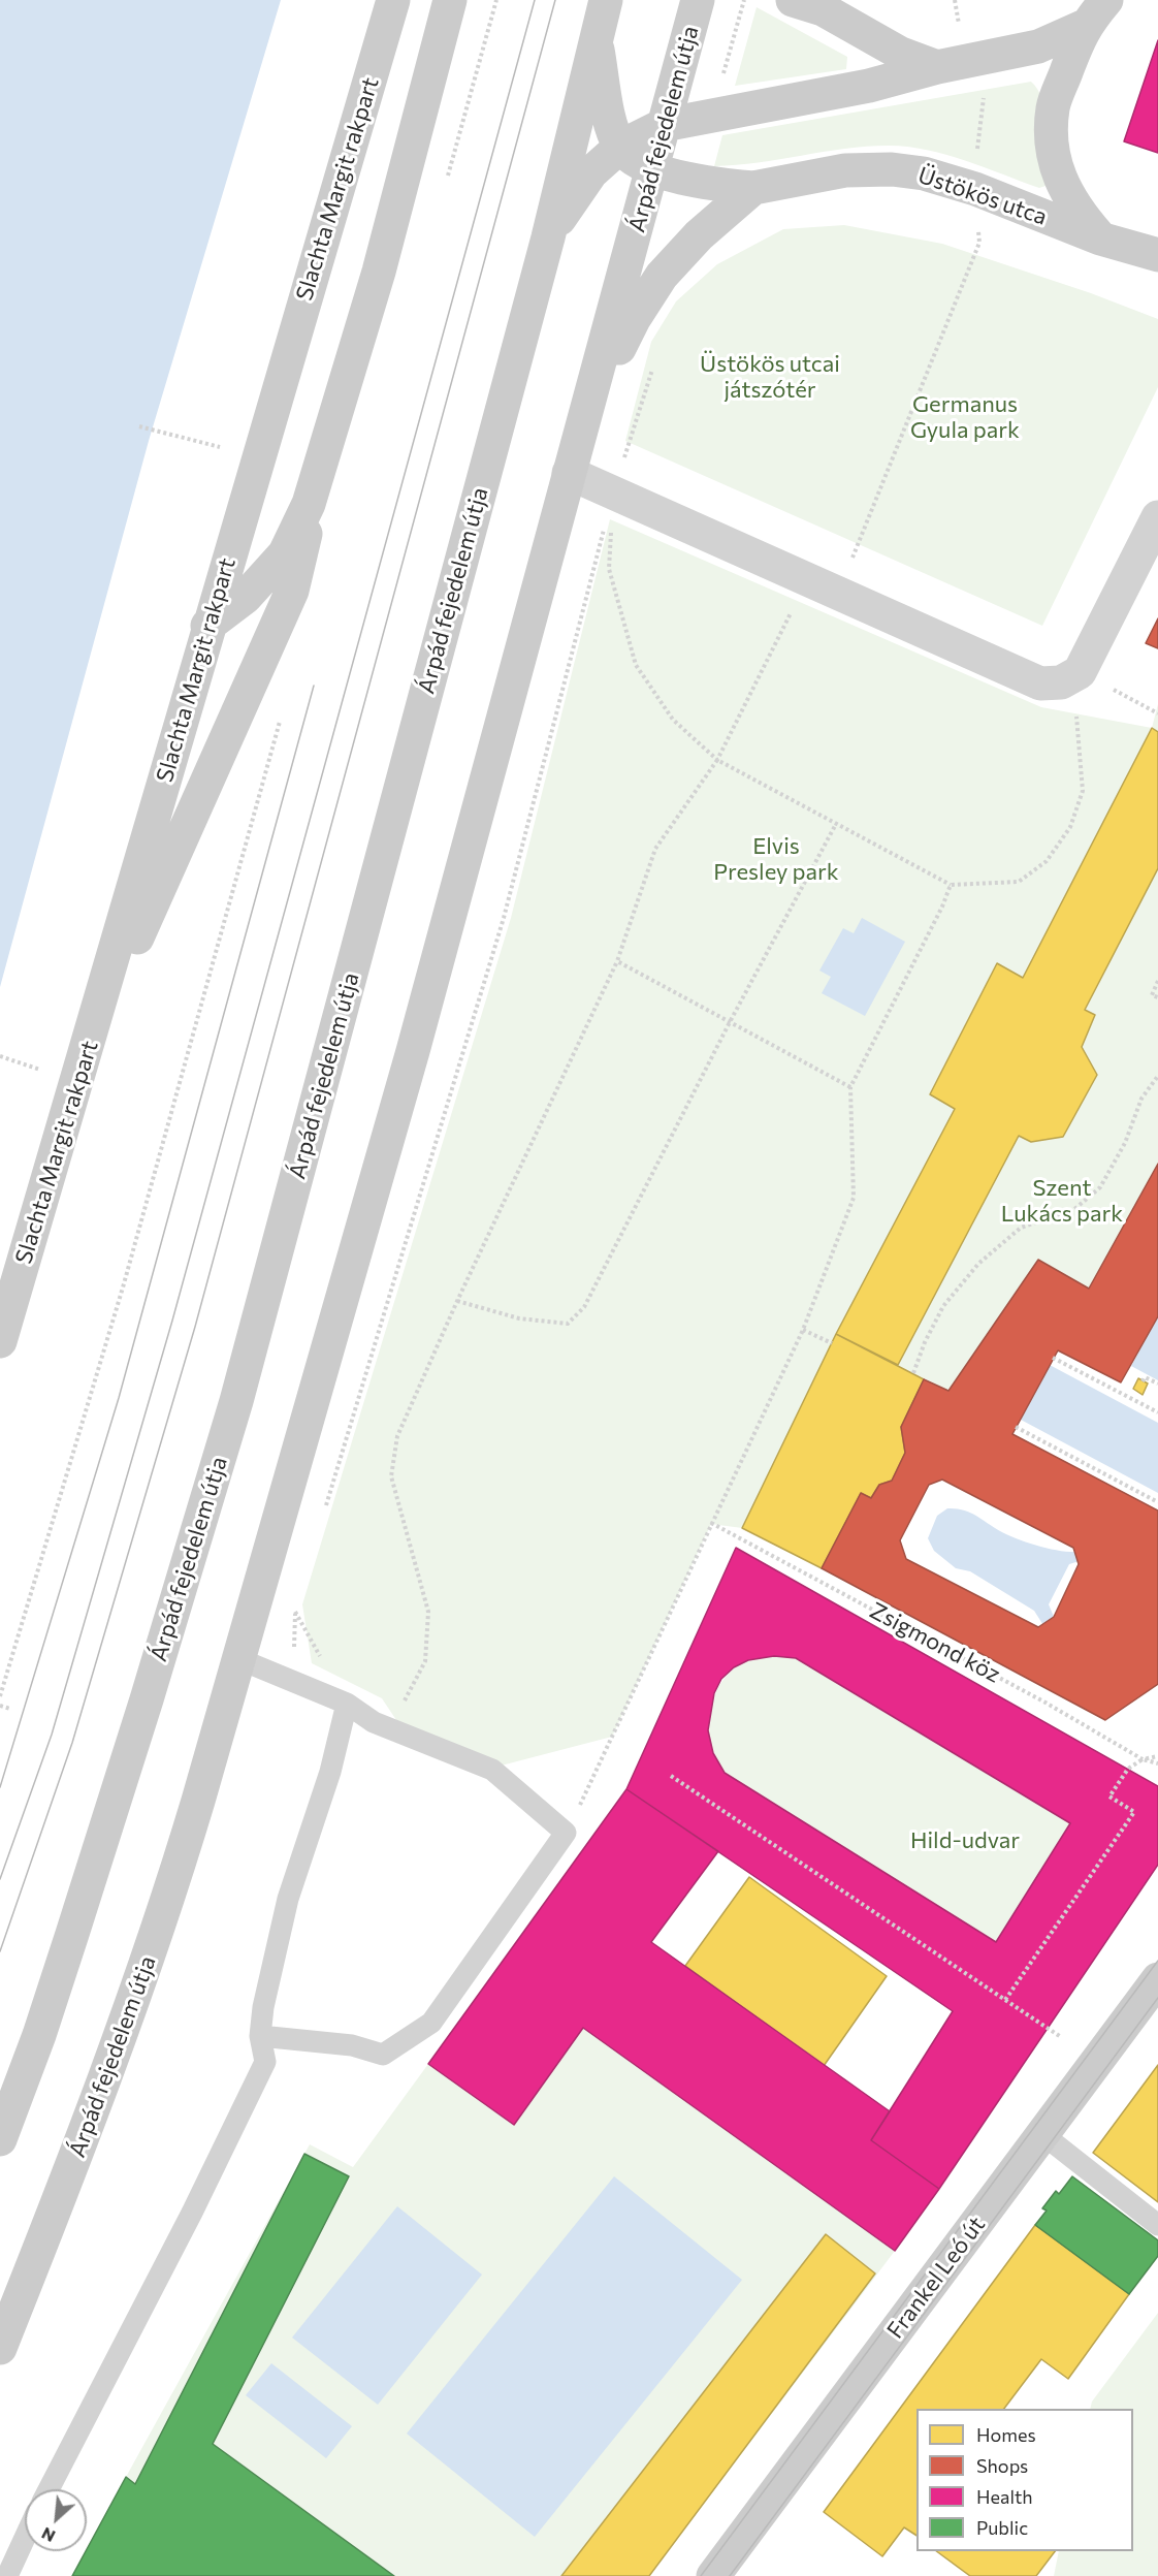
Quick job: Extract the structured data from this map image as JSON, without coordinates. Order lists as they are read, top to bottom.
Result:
{
  "streets": {
    "main road": [
      "Árpád fejedelem útja",
      "Slachta Margit rakpart",
      "Üstökös utca",
      "Frankel Leó út"
    ],
    "path": ["Zsigmond köz"]
  },
  "parks": [
    "Üstökös utcai játszótér",
    "Germanus Gyula park",
    "Elvis Presley park",
    "Szent Lukács park",
    "Hild-udvar"
  ],
  "legend": [
    "Homes",
    "Shops",
    "Health",
    "Public"
  ],
  "north": "bottom left"
}
